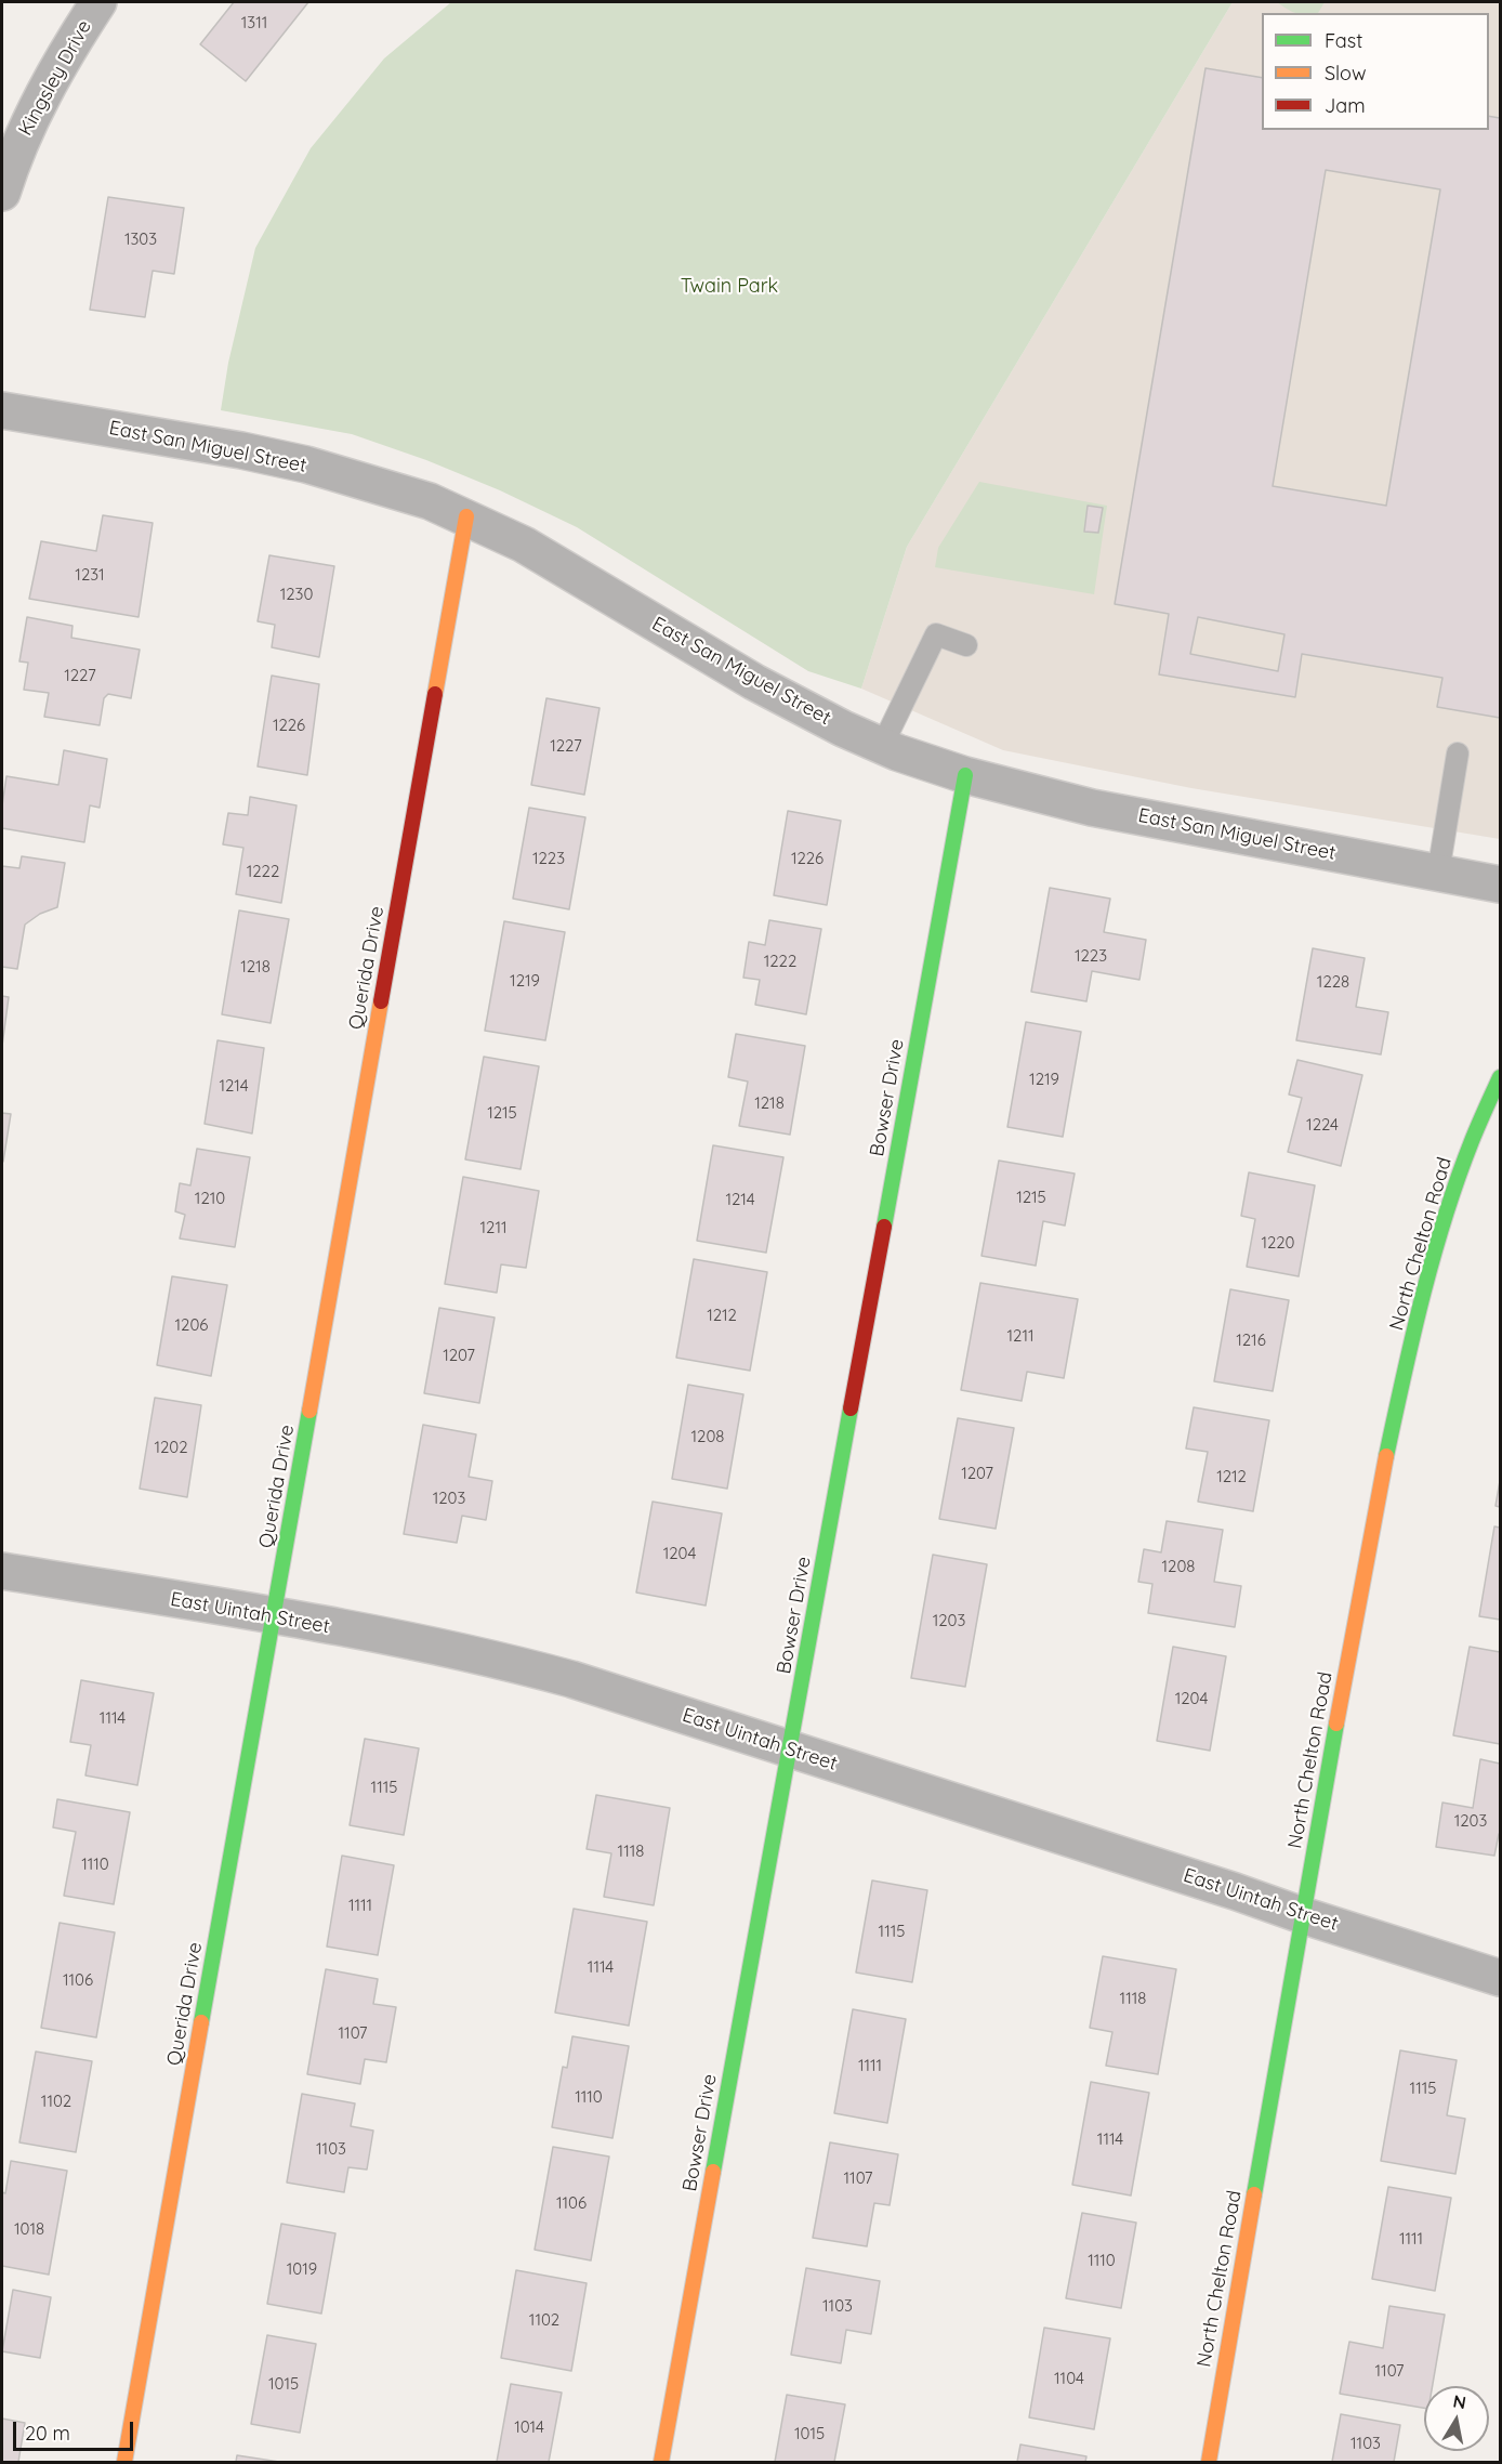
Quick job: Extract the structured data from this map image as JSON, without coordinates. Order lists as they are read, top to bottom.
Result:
{
  "streets": {
    "street": [
      "Kingsley Drive",
      "East San Miguel Street",
      "Querida Drive",
      "Bowser Drive",
      "North Chelton Road",
      "East Uintah Street"
    ]
  },
  "crossings": [
    ["East San Miguel Street", "Querida Drive"],
    ["East San Miguel Street", "Bowser Drive"],
    ["Querida Drive", "East Uintah Street"],
    ["Bowser Drive", "East Uintah Street"],
    ["North Chelton Road", "East Uintah Street"]
  ],
  "parks": ["Twain Park"],
  "house_numbers": [
    "1311",
    "1303",
    "1231",
    "1230",
    "1227",
    "1226",
    "1227",
    "1223",
    "1226",
    "1222",
    "1223",
    "1222",
    "1218",
    "1219",
    "1228",
    "1219",
    "1214",
    "1218",
    "1215",
    "1224",
    "1215",
    "1210",
    "1214",
    "1211",
    "1220",
    "1212",
    "1206",
    "1211",
    "1216",
    "1207",
    "1208",
    "1202",
    "1207",
    "1212",
    "1203",
    "1204",
    "1208",
    "1203",
    "1204",
    "1114",
    "1115",
    "1203",
    "1118",
    "1110",
    "1111",
    "1115",
    "1114",
    "1106",
    "1118",
    "1107",
    "1111",
    "1115",
    "1110",
    "1102",
    "1114",
    "1103",
    "1107",
    "1106",
    "1018",
    "1111",
    "1110",
    "1019",
    "1103",
    "1102",
    "1107",
    "1104",
    "1015",
    "1014",
    "1015",
    "1103"
  ],
  "legend": ["Fast", "Slow", "Jam"],
  "scale_bar": "20 m",
  "north": "top"
}
